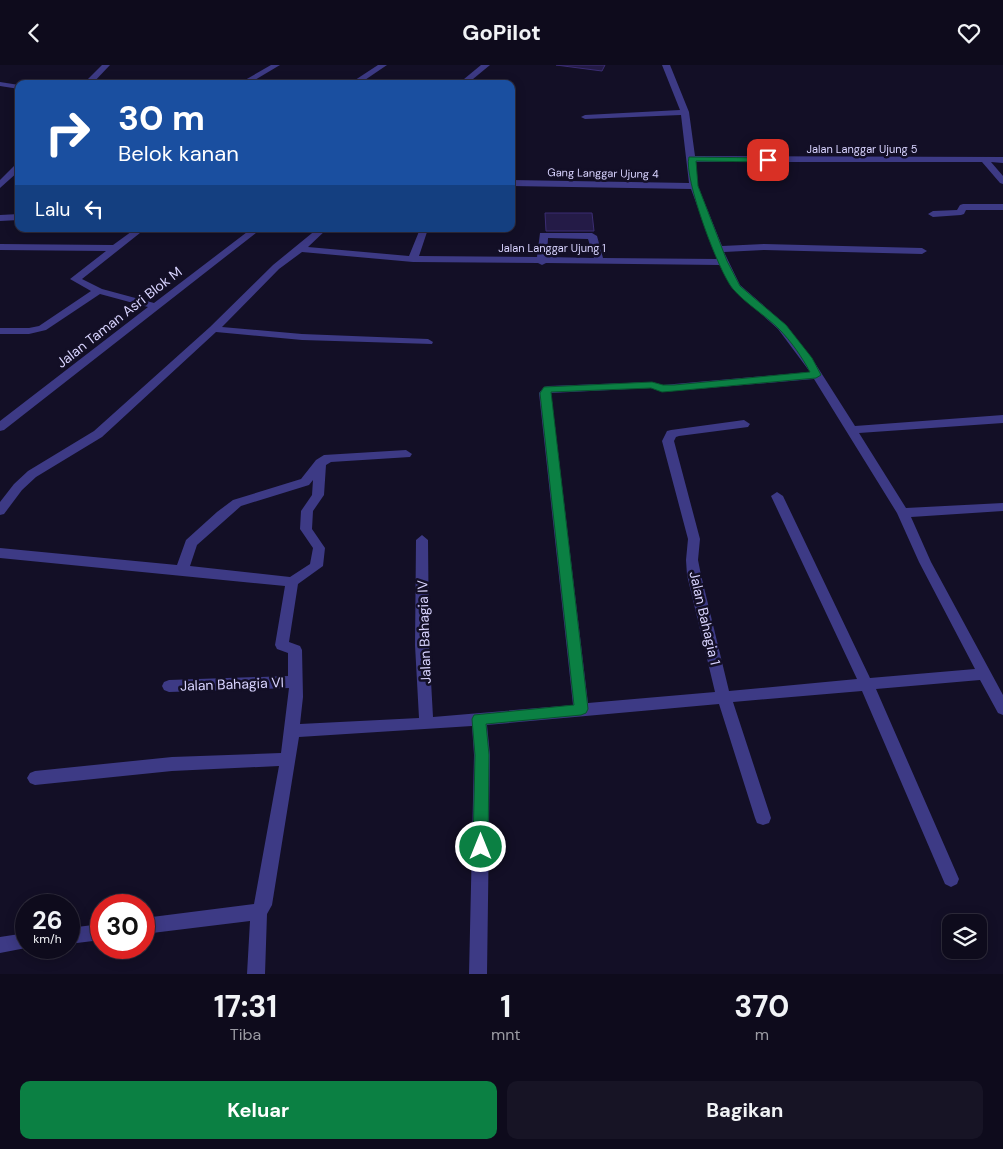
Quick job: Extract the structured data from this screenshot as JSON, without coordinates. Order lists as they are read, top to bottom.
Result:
{
  "streets": {
    "street": [
      "Jalan Langgar Ujung 5",
      "Gang Langgar Ujung 4",
      "Jalan Langgar Ujung 1",
      "Jalan Taman Asri Blok M",
      "Jalan Bahagia 1",
      "Jalan Bahagia IV",
      "Jalan Bahagia VI"
    ]
  },
  "page": {
    "header": "GoPilot",
    "turn": ["30 m", "Belok kanan"],
    "then": "Lalu",
    "speed": "26 km/h",
    "limit": "30",
    "eta": [
      "17:31",
      "Tiba",
      "1",
      "mnt",
      "370",
      "m"
    ],
    "buttons": ["Keluar", "Bagikan"]
  }
}
